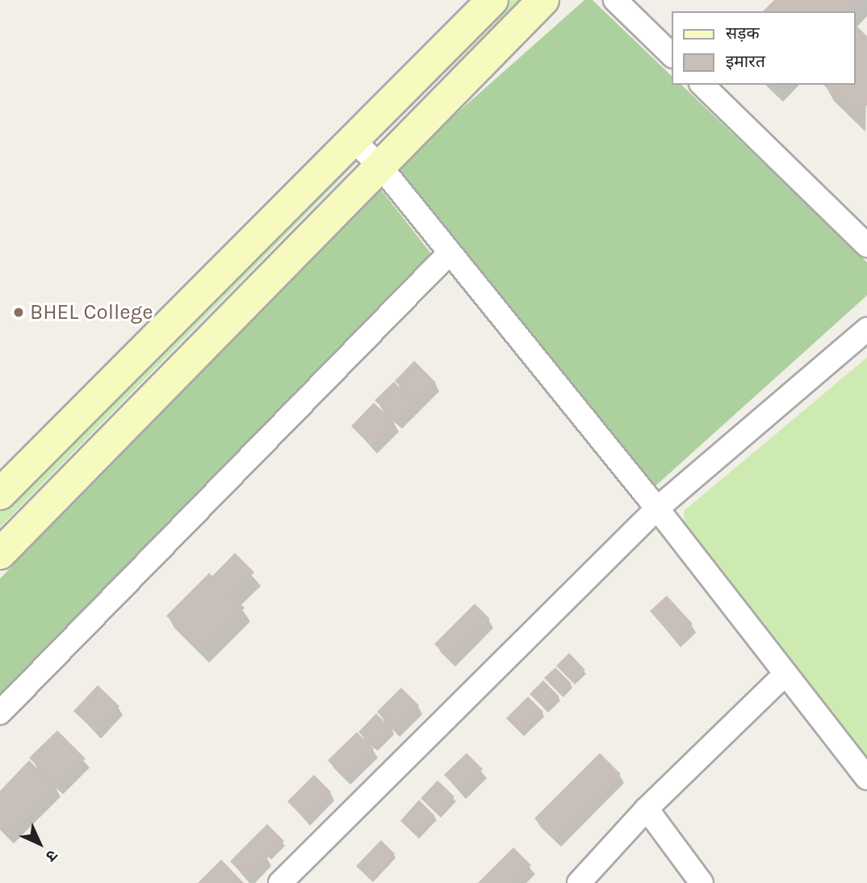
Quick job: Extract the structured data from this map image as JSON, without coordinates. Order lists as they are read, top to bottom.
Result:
{
  "places": ["BHEL College"],
  "legend": ["सड़क", "इमारत"],
  "north": "bottom right"
}
